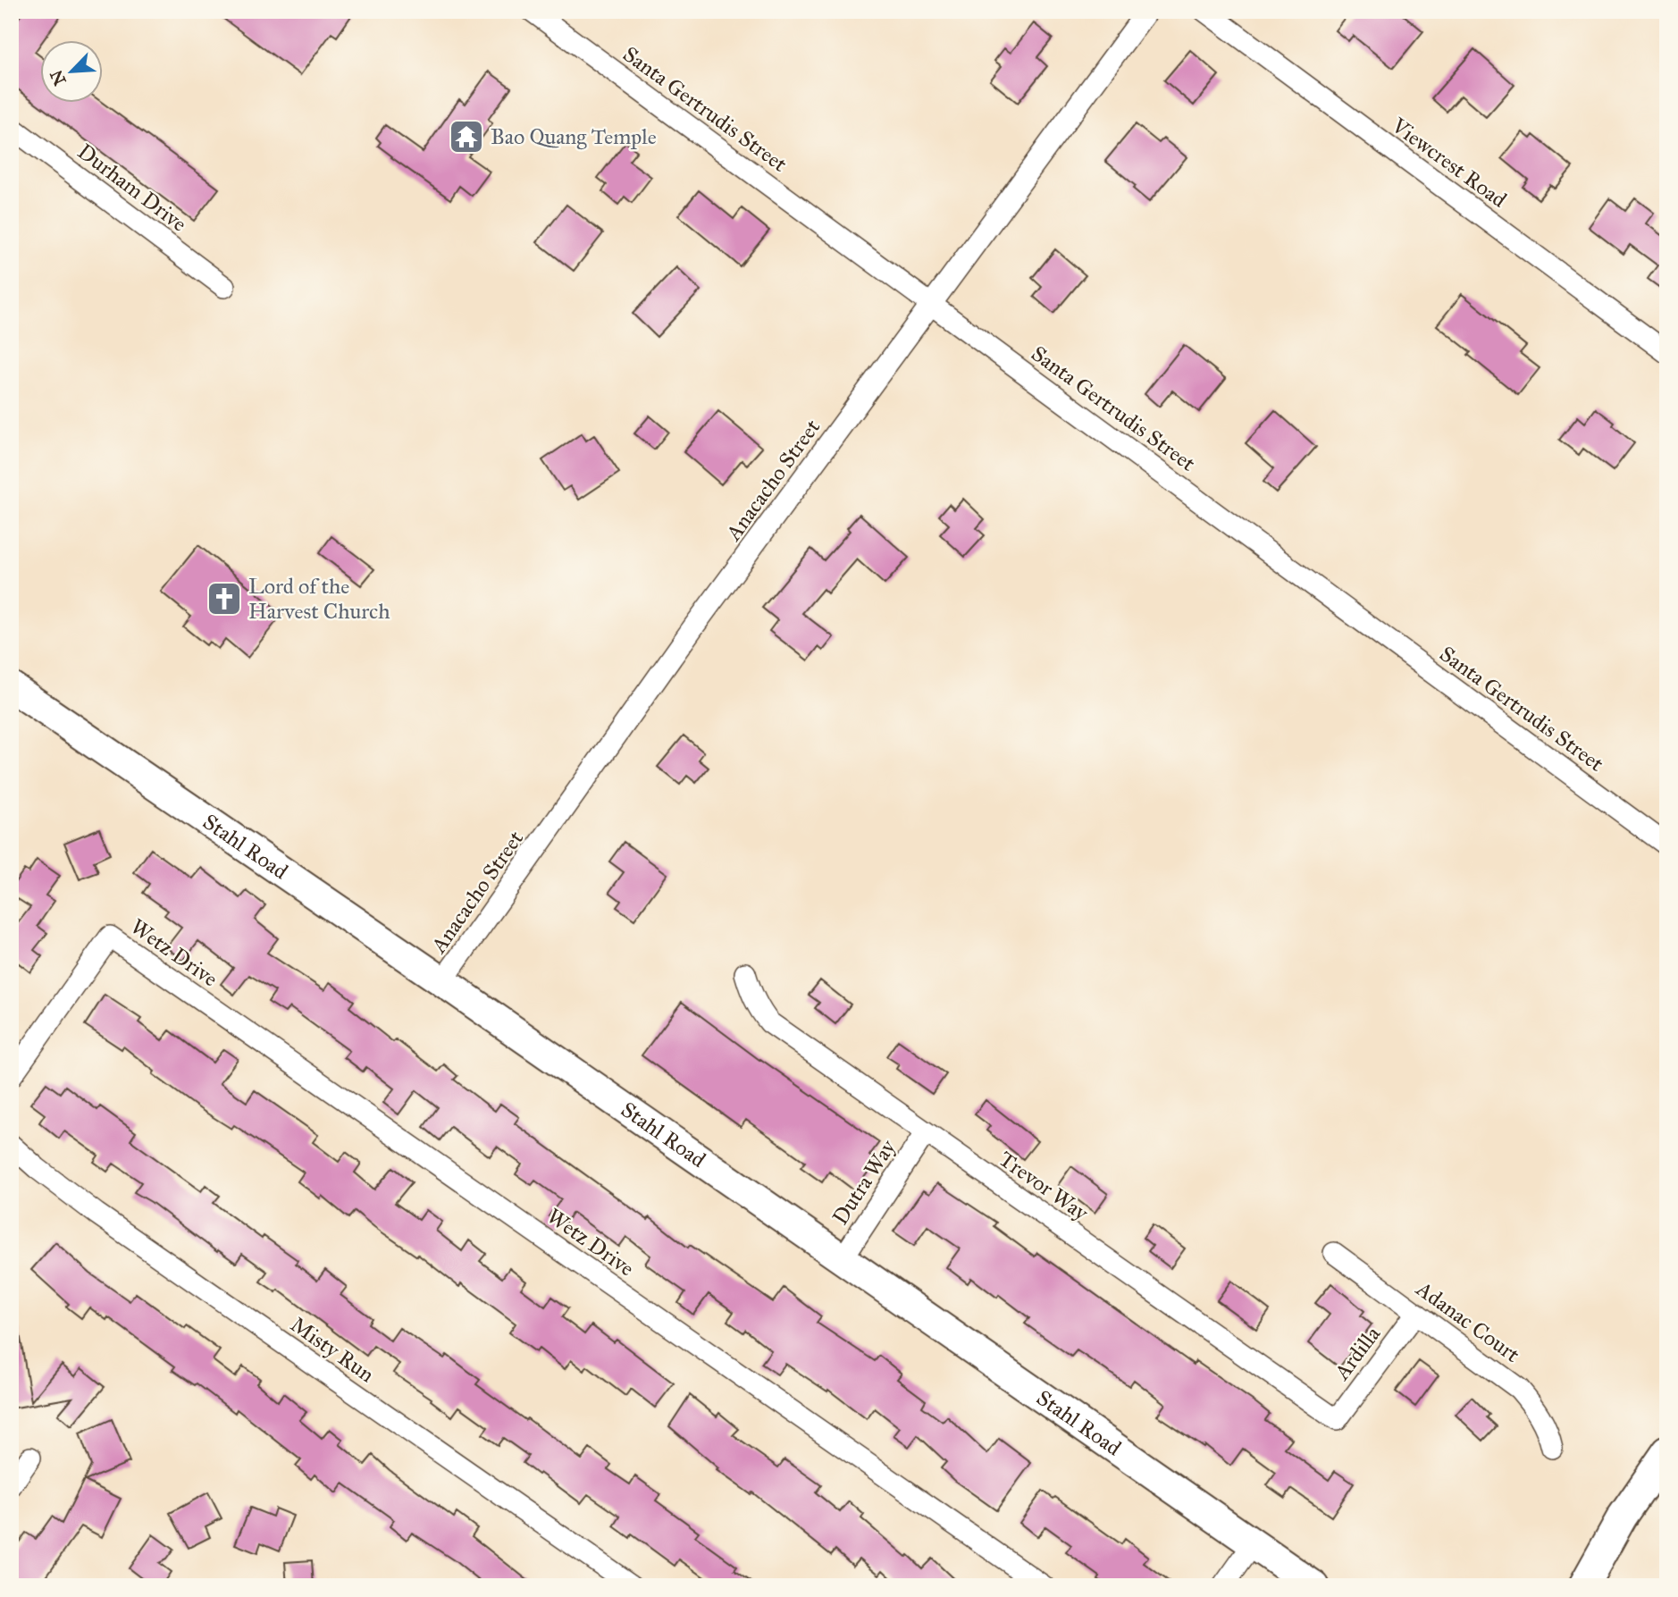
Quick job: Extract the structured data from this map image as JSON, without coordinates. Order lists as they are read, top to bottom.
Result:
{
  "streets": {
    "street": [
      "Santa Gertrudis Street",
      "Viewcrest Road",
      "Durham Drive",
      "Anacacho Street",
      "Stahl Road",
      "Wetz Drive",
      "Dutra Way",
      "Trevor Way",
      "Adanac Court",
      "Misty Run",
      "Ardilla"
    ]
  },
  "crossings": [
    ["Santa Gertrudis Street", "Anacacho Street"],
    ["Anacacho Street", "Stahl Road"],
    ["Stahl Road", "Dutra Way"],
    ["Dutra Way", "Trevor Way"],
    ["Trevor Way", "Ardilla"],
    ["Adanac Court", "Ardilla"]
  ],
  "places": {
    "temple": ["Bao Quang Temple"],
    "church": ["Lord of the Harvest Church"]
  },
  "north": "bottom left"
}
